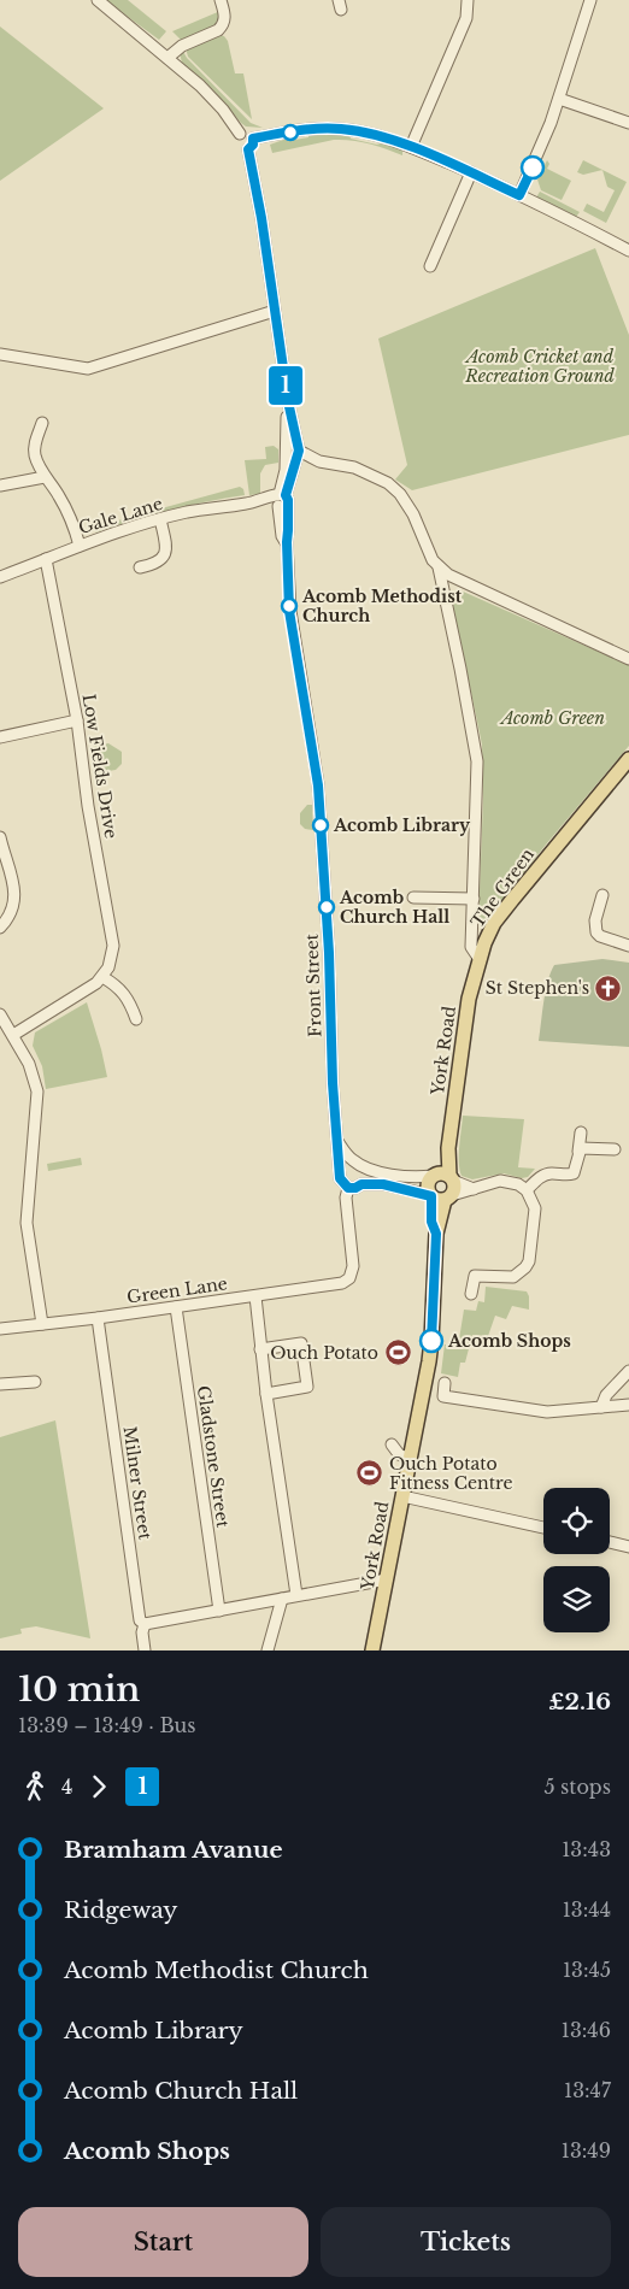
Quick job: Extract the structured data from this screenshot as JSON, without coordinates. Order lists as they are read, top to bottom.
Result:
{
  "streets": {
    "main road": ["The Green", "York Road"],
    "street": [
      "Gale Lane",
      "Low Fields Drive",
      "Front Street",
      "Green Lane",
      "Gladstone Street",
      "Milner Street"
    ]
  },
  "crossings": [
    ["Gale Lane", "Low Fields Drive"],
    ["Gale Lane", "Front Street"],
    ["The Green", "York Road"],
    ["Front Street", "Green Lane"],
    ["Green Lane", "Gladstone Street"],
    ["Green Lane", "Milner Street"]
  ],
  "parks": ["Acomb Cricket and Recreation Ground", "Acomb Green"],
  "places": {
    "other": [
      "Acomb Methodist Church",
      "Acomb Library",
      "Acomb Church Hall",
      "Acomb Shops"
    ],
    "church": ["St Stephen's"],
    "sports": ["Ouch Potato", "Ouch Potato Fitness Centre"]
  },
  "lines": ["bus line 1"],
  "page": {
    "on_map": "1",
    "heading": ["10 min", "13:39 – 13:49 · Bus", "£2.16"],
    "legs": ["4", "1", "5 stops"],
    "list": [
      {
        "name": "Bramham Avanue",
        "value": "13:43"
      },
      {
        "name": "Ridgeway",
        "value": "13:44"
      },
      {
        "name": "Acomb Methodist Church",
        "value": "13:45"
      },
      {
        "name": "Acomb Library",
        "value": "13:46"
      },
      {
        "name": "Acomb Church Hall",
        "value": "13:47"
      },
      {
        "name": "Acomb Shops",
        "value": "13:49"
      }
    ],
    "buttons": ["Start", "Tickets"]
  }
}
